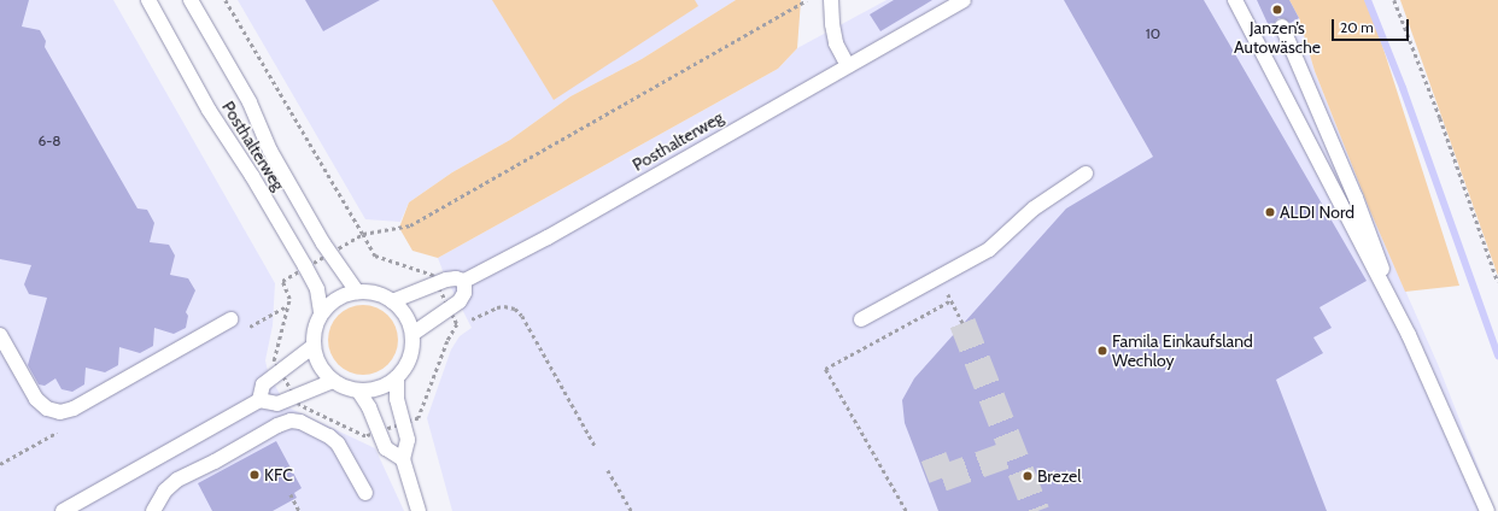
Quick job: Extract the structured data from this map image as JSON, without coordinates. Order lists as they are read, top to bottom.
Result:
{
  "streets": {
    "lane": ["Posthalterweg"]
  },
  "places": [
    "Janzen’s Autowäsche",
    "ALDI Nord",
    "Famila Einkaufsland Wechloy",
    "KFC",
    "Brezel"
  ],
  "house_numbers": ["10", "6-8"],
  "scale_bar": "20 m"
}
